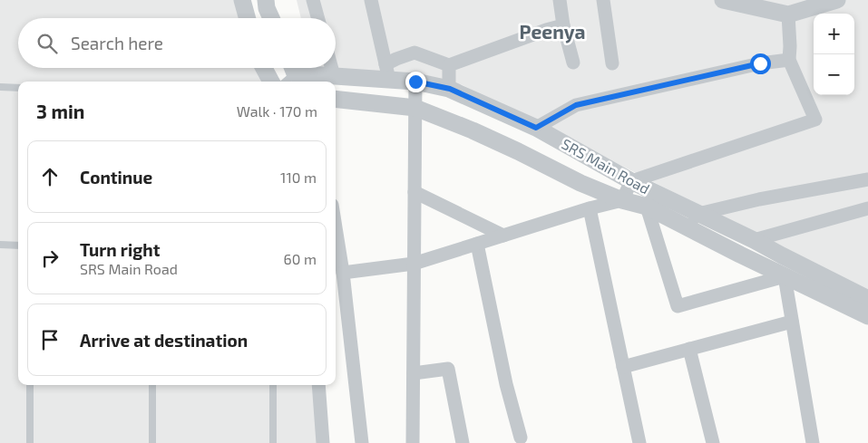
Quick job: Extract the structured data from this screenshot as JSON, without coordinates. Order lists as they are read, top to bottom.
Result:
{
  "streets": {
    "street": ["SRS Main Road"]
  },
  "districts": ["Peenya"],
  "page": {
    "map_buttons": ["+", "−"],
    "search": "Search here",
    "heading": ["3 min", "Walk · 170 m"],
    "list": [
      ["Continue", "110 m"],
      ["Turn right", "SRS Main Road", "60 m"],
      "Arrive at destination"
    ]
  }
}
